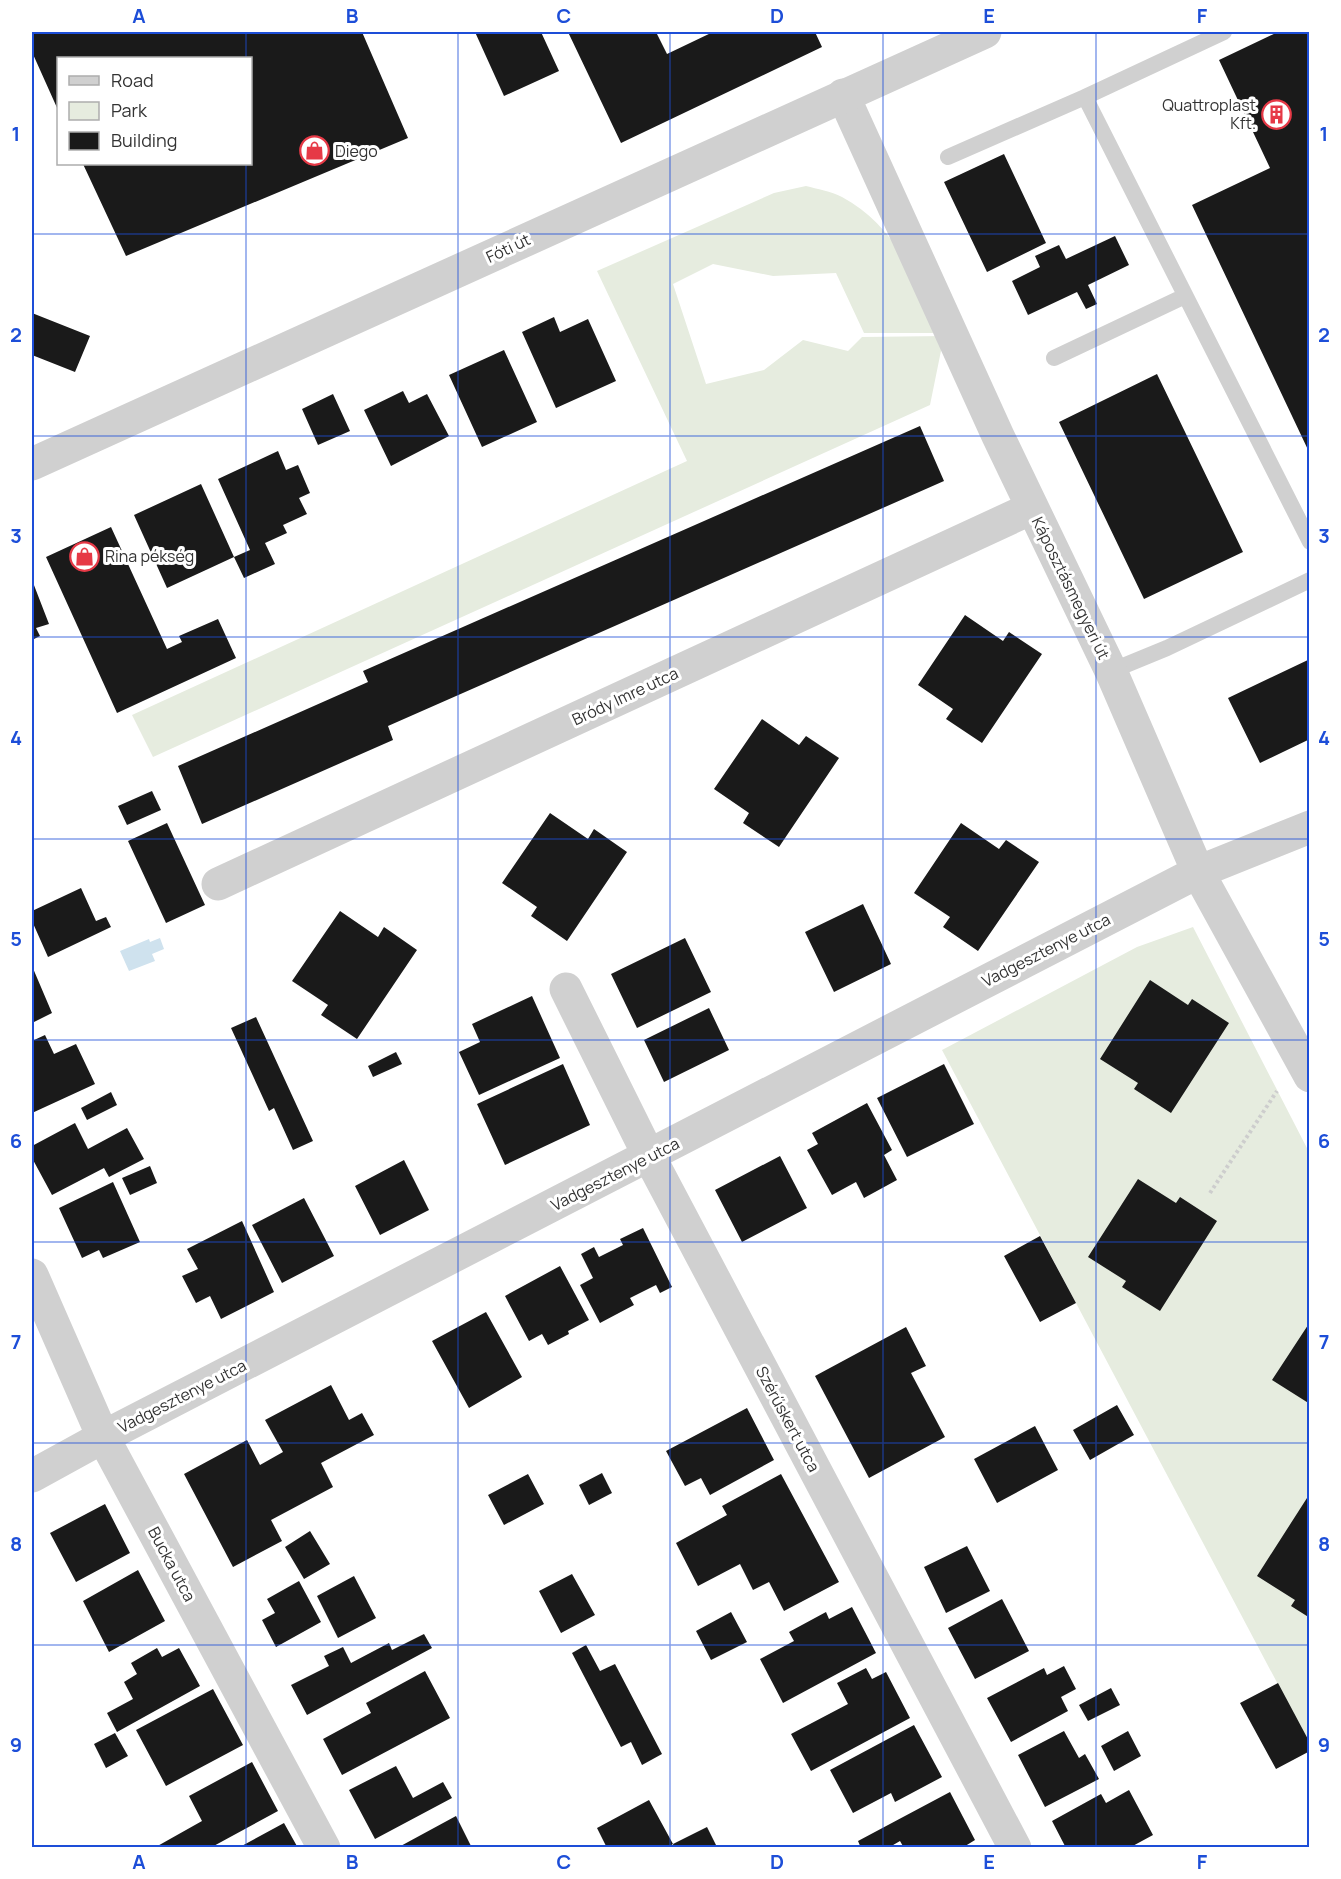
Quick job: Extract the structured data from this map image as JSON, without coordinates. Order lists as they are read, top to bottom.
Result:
{
  "streets": {
    "street": [
      "Fóti út",
      "Káposztásmegyeri út",
      "Bródy Imre utca",
      "Vadgesztenye utca",
      "Szérűskert utca",
      "Bucka utca"
    ]
  },
  "crossings": [
    ["Fóti út", "Káposztásmegyeri út"],
    ["Káposztásmegyeri út", "Bródy Imre utca"],
    ["Káposztásmegyeri út", "Vadgesztenye utca"],
    ["Vadgesztenye utca", "Szérűskert utca"],
    ["Vadgesztenye utca", "Bucka utca"]
  ],
  "places": {
    "building": ["Quattroplast Kft."],
    "shop": ["Diego", "Rina pékség"]
  },
  "legend": ["Road", "Park", "Building"],
  "grid": {
    "columns": [
      "A",
      "B",
      "C",
      "D",
      "E",
      "F"
    ],
    "rows": [
      "1",
      "2",
      "3",
      "4",
      "5",
      "6",
      "7",
      "8",
      "9"
    ]
  }
}
